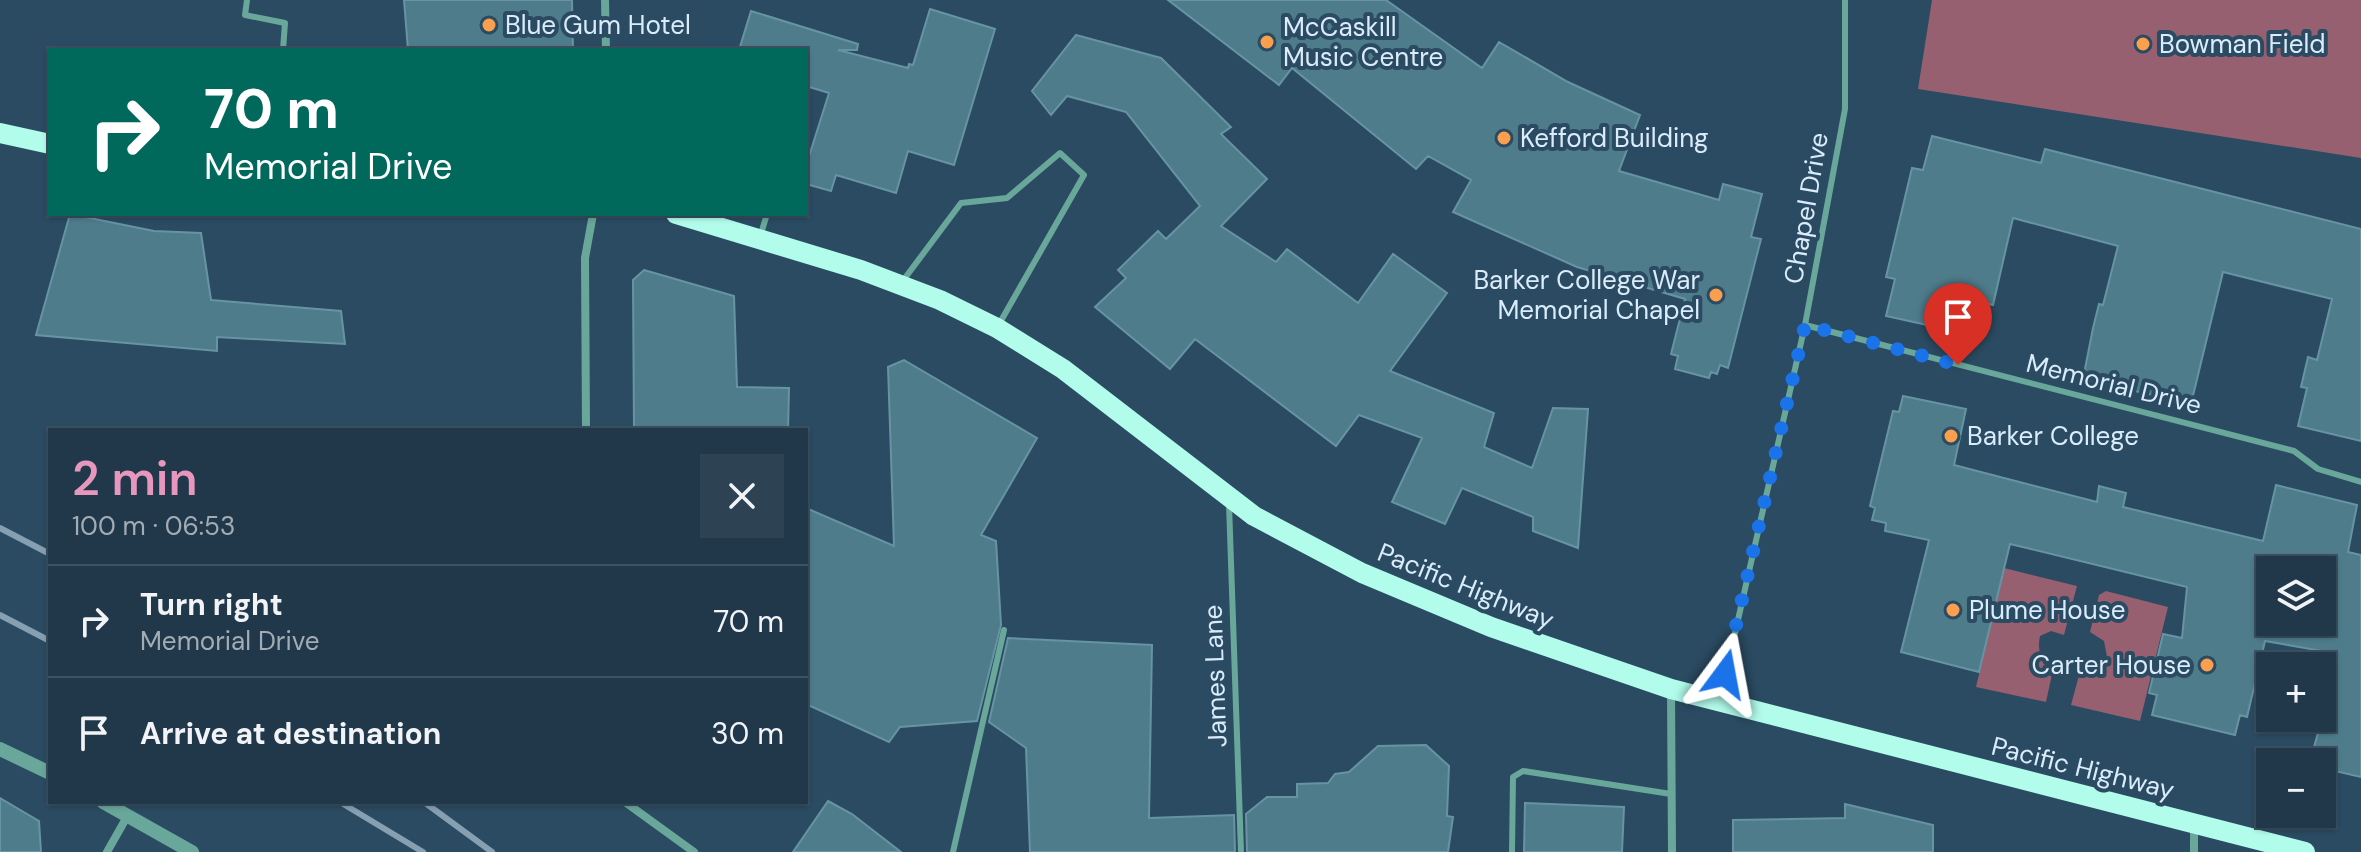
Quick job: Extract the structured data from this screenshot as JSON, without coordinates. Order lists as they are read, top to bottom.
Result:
{
  "streets": {
    "main road": ["Pacific Highway"],
    "lane": ["Chapel Drive", "Memorial Drive", "James Lane"]
  },
  "crossings": [
    ["Chapel Drive", "Memorial Drive"],
    ["Chapel Drive", "Pacific Highway"],
    ["Pacific Highway", "James Lane"]
  ],
  "places": [
    "Blue Gum Hotel",
    "McCaskill Music Centre",
    "Bowman Field",
    "Kefford Building",
    "Barker College War Memorial Chapel",
    "Barker College",
    "Plume House",
    "Carter House"
  ],
  "page": {
    "turn": ["70 m", "Memorial Drive"],
    "heading": ["2 min", "100 m · 06:53"],
    "map_buttons": ["+", "−"],
    "list": [
      {
        "name": "Turn right",
        "note": "Memorial Drive",
        "value": "70 m"
      },
      {
        "name": "Arrive at destination",
        "value": "30 m"
      }
    ]
  }
}
